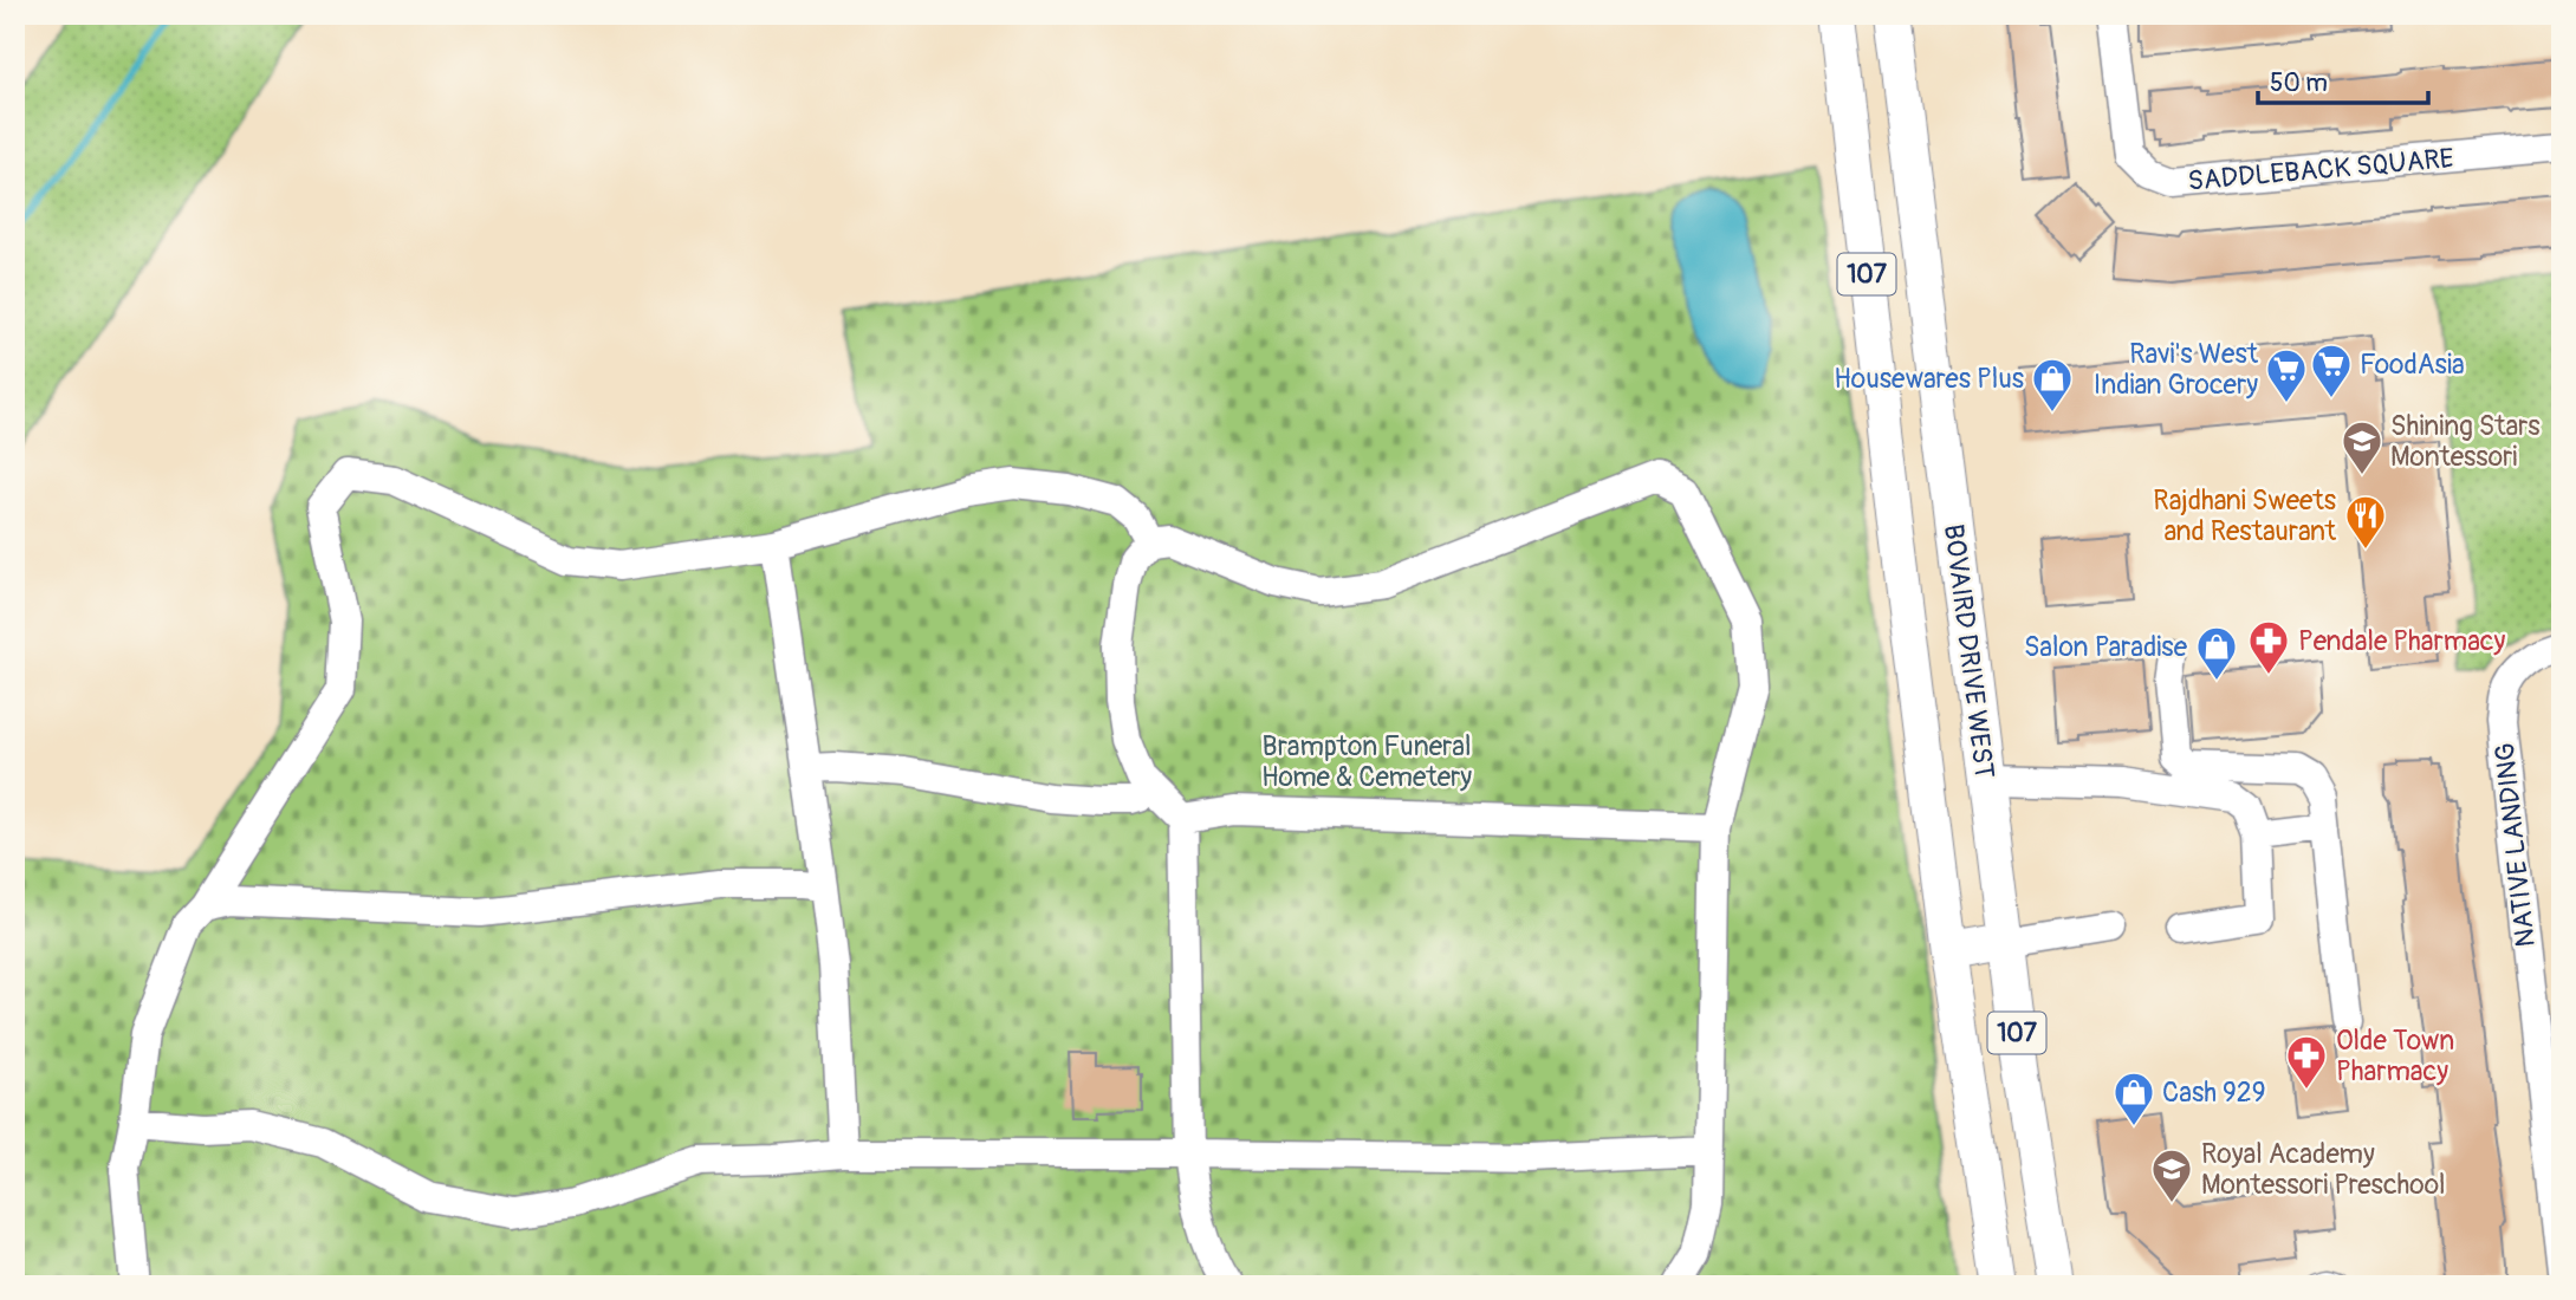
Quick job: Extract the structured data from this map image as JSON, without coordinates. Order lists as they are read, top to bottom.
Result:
{
  "streets": {
    "main road": ["107", "BOVAIRD DRIVE WEST"],
    "street": ["SADDLEBACK SQUARE", "NATIVE LANDING"]
  },
  "parks": ["Brampton Funeral Home & Cemetery"],
  "places": {
    "supermarket": ["FoodAsia", "Ravi's West Indian Grocery"],
    "shop": ["Housewares Plus", "Salon Paradise", "Cash 929"],
    "school or university": ["Shining Stars Montessori", "Royal Academy Montessori Preschool"],
    "restaurant": ["Rajdhani Sweets and Restaurant"],
    "pharmacy": ["Pendale Pharmacy", "Olde Town Pharmacy"]
  },
  "scale_bar": "50 m"
}
